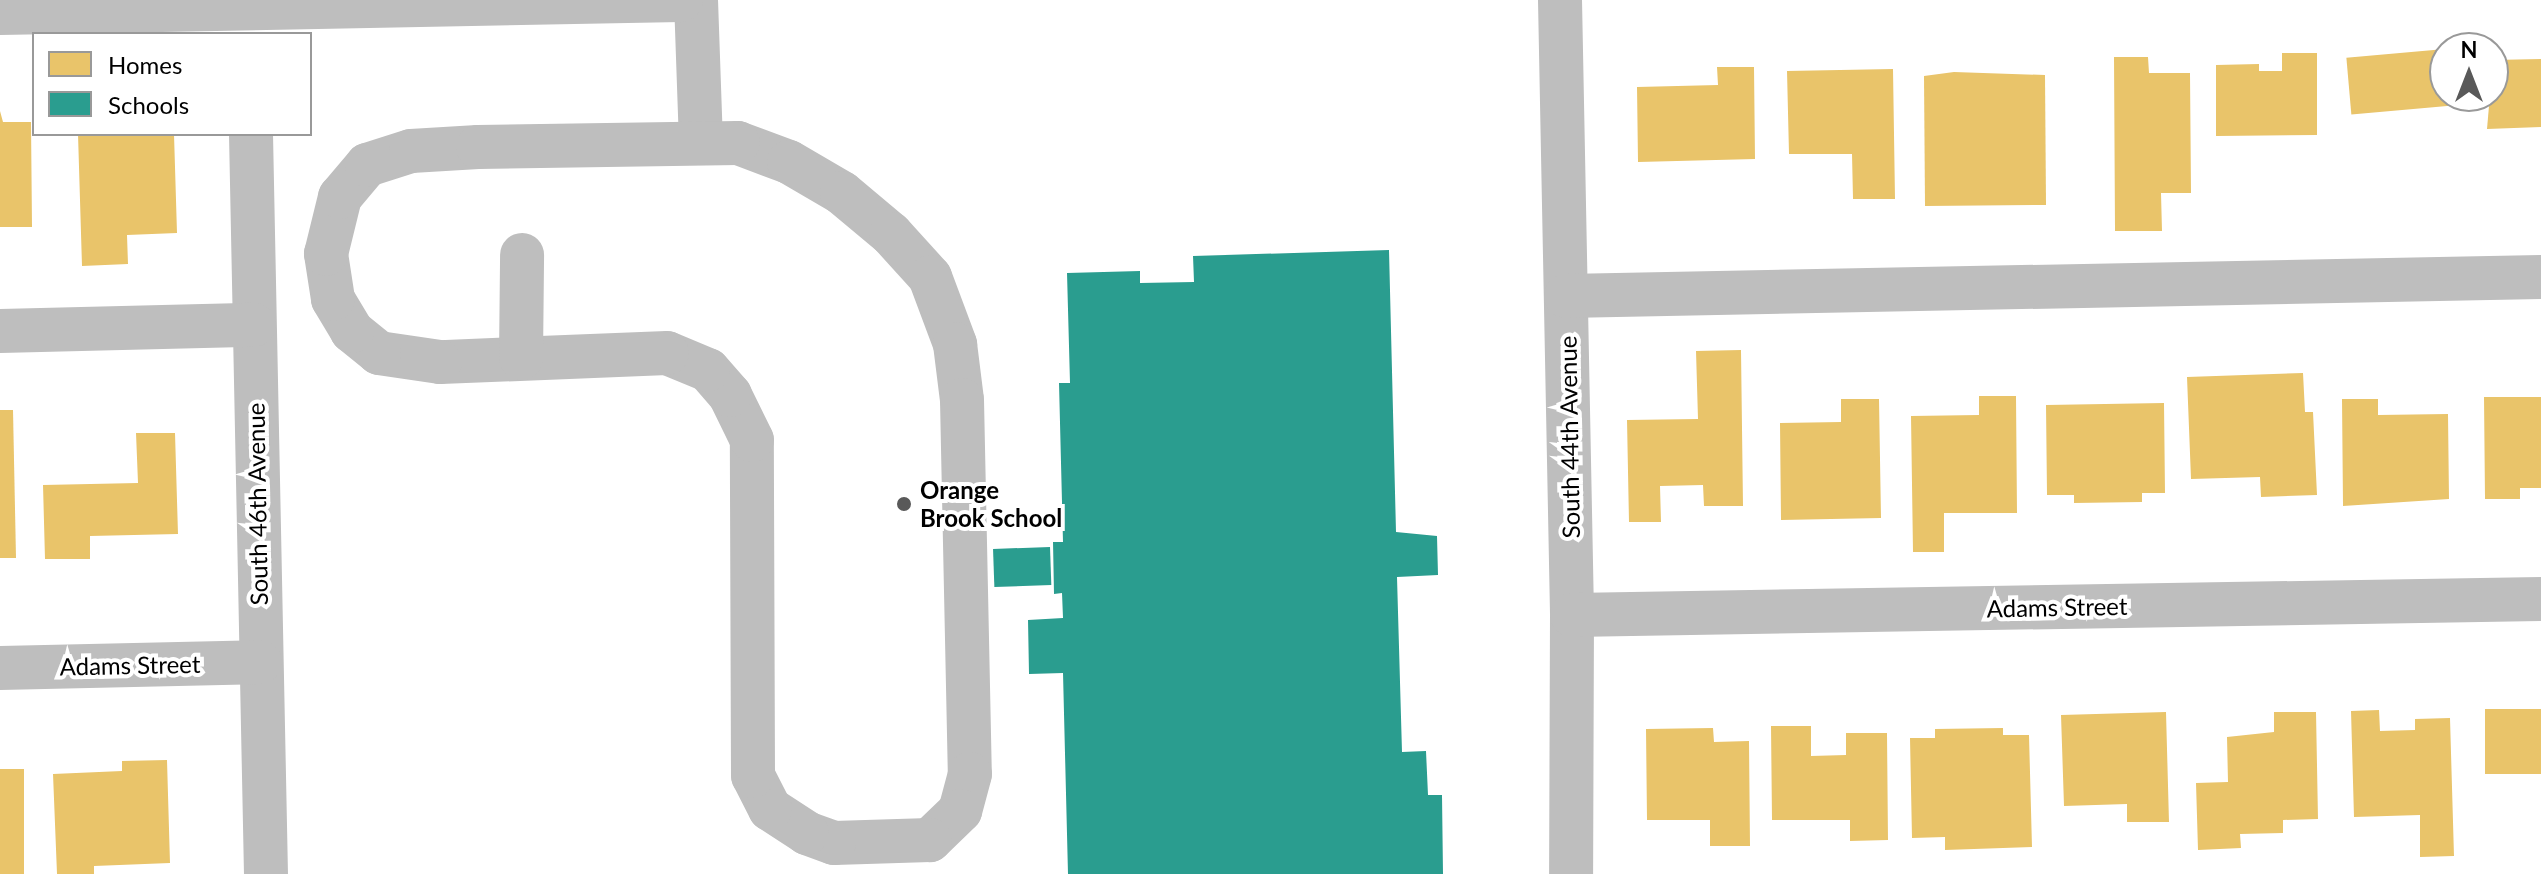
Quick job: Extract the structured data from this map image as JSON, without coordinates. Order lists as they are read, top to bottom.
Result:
{
  "streets": {
    "street": ["South 44th Avenue", "South 46th Avenue", "Adams Street"]
  },
  "crossings": [
    ["South 44th Avenue", "Adams Street"],
    ["South 46th Avenue", "Adams Street"]
  ],
  "places": ["Orange Brook School"],
  "legend": ["Homes", "Schools"],
  "north": "top"
}
